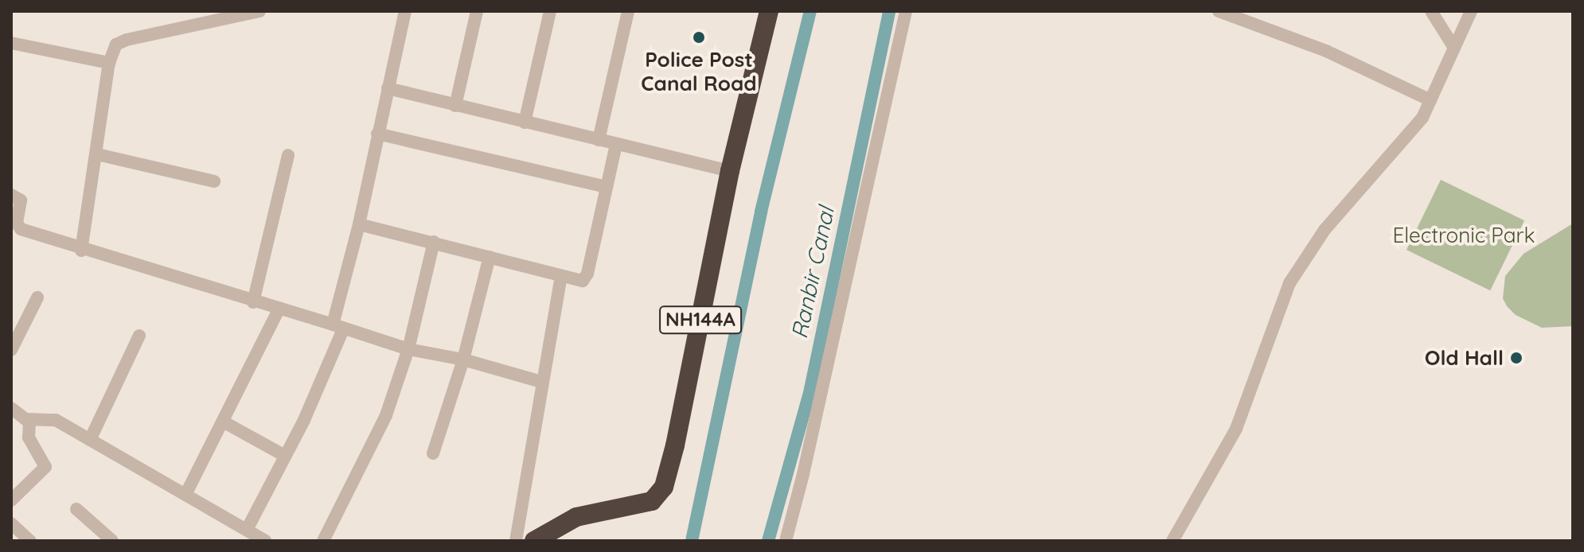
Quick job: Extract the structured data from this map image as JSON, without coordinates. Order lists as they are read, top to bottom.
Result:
{
  "streets": {
    "highway": ["NH144A"]
  },
  "water": ["Ranbir Canal"],
  "parks": ["Electronic Park"],
  "places": ["Police Post Canal Road", "Old Hall"]
}
